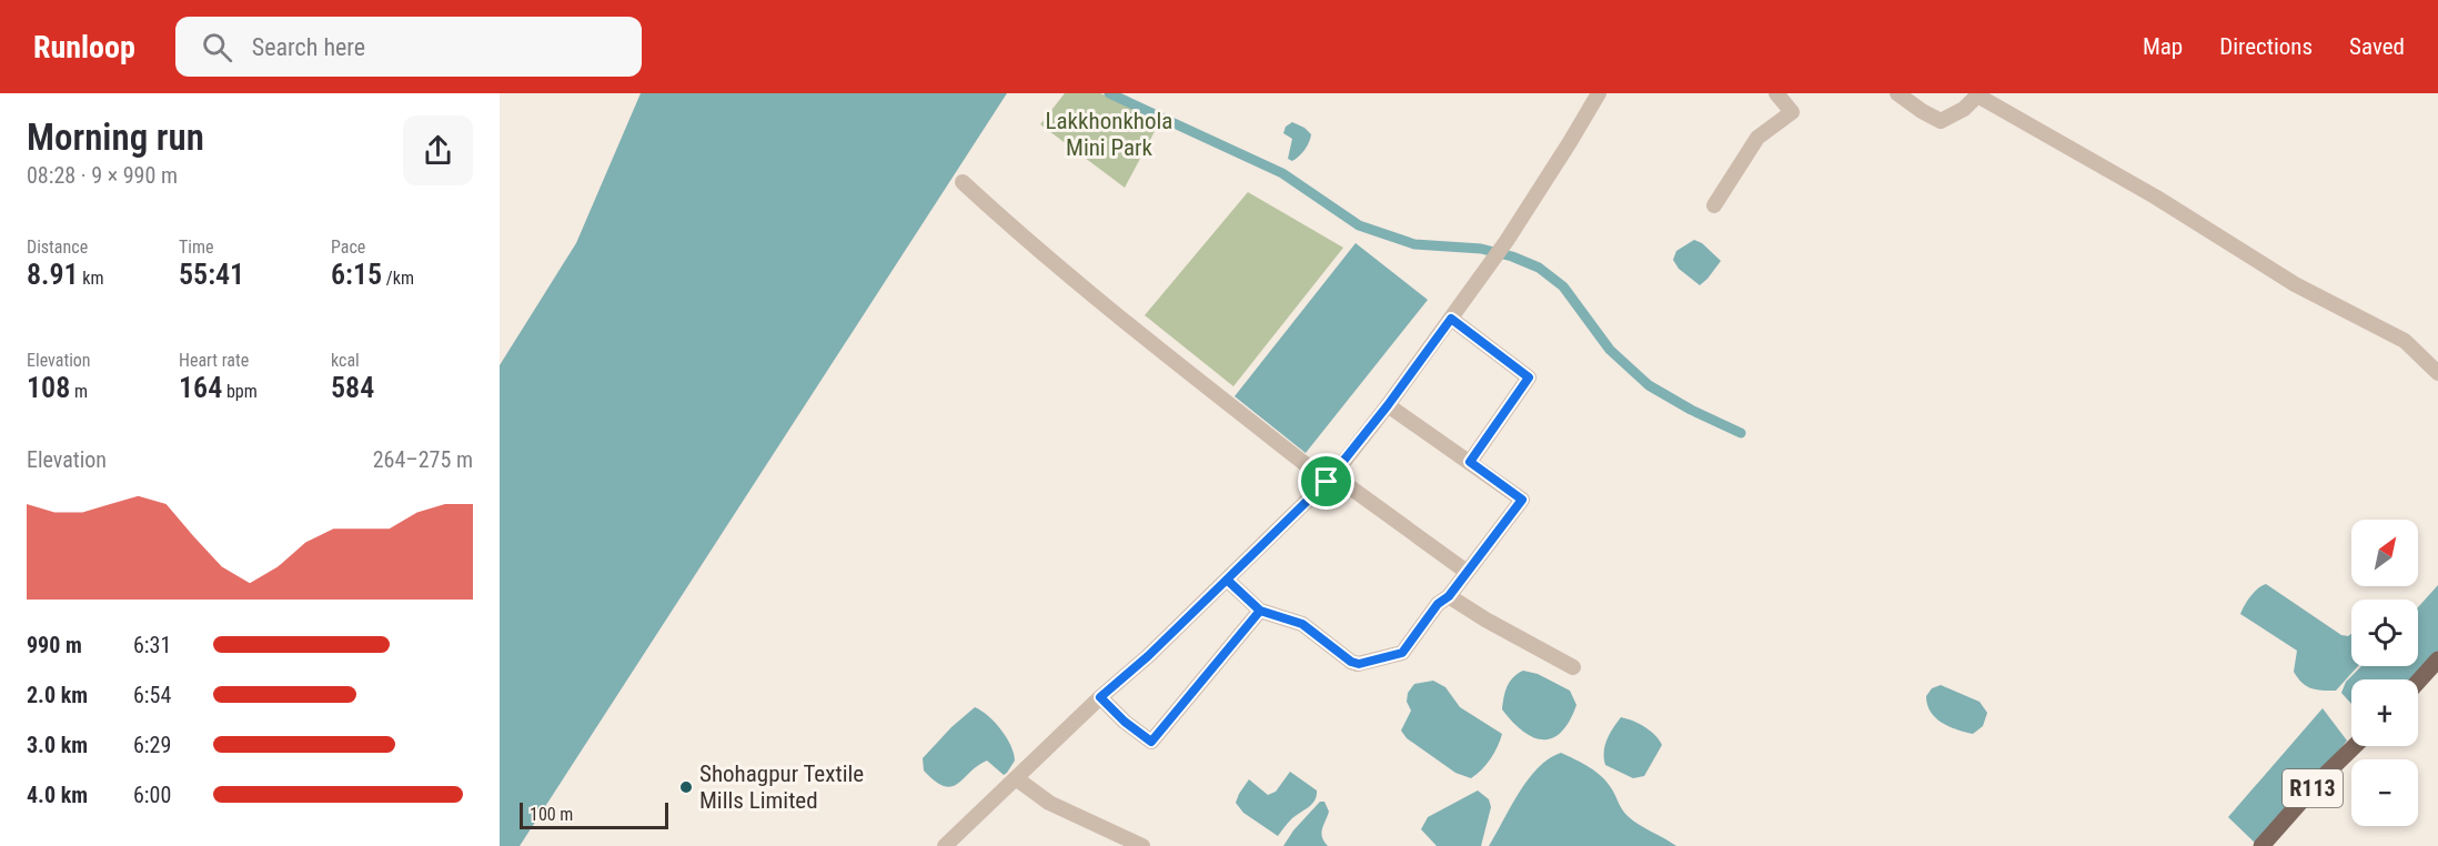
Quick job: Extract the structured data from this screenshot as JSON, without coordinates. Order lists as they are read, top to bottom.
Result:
{
  "streets": {
    "main road": ["R113"]
  },
  "parks": ["Lakkhonkhola Mini Park"],
  "places": ["Shohagpur Textile Mills Limited"],
  "scale_bar": "100 m",
  "north": "top right",
  "page": {
    "header": "Runloop",
    "search": "Search here",
    "nav": ["Map", "Directions", "Saved"],
    "heading": ["Morning run", "08:28 · 9 × 990 m"],
    "stats": [
      ["Distance", "8.91 km"],
      ["Time", "55:41"],
      ["Pace", "6:15 /km"],
      ["Elevation", "108 m"],
      ["Heart rate", "164 bpm"],
      ["kcal", "584"]
    ],
    "chart": ["Elevation", "264–275 m"],
    "map_buttons": ["+", "−"],
    "list": [
      {
        "name": "990 m",
        "note": "6:31"
      },
      {
        "name": "2.0 km",
        "note": "6:54"
      },
      {
        "name": "3.0 km",
        "note": "6:29"
      },
      {
        "name": "4.0 km",
        "note": "6:00"
      }
    ],
    "scale": "100 m"
  }
}
